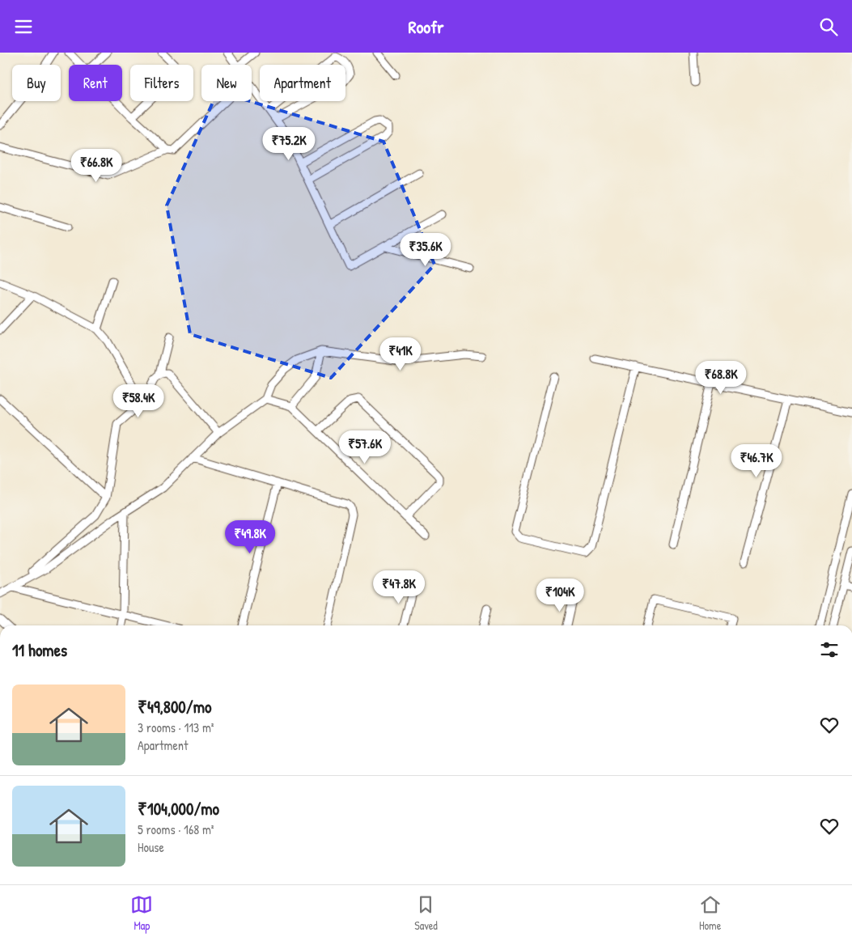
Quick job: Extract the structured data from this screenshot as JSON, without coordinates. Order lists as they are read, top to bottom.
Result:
{
  "page": {
    "header": "Roofr",
    "chip": [
      "Buy",
      "Rent",
      "Filters",
      "New",
      "Apartment"
    ],
    "price": [
      "₹75.2K",
      "₹66.8K",
      "₹35.6K",
      "₹41K",
      "₹68.8K",
      "₹58.4K",
      "₹57.6K",
      "₹46.7K",
      "₹49.8K",
      "₹47.8K",
      "₹104K"
    ],
    "heading": "11 homes",
    "list": [
      {
        "name": "₹49,800/mo",
        "note": "3 rooms · 113 m² · Apartment"
      },
      {
        "name": "₹104,000/mo",
        "note": "5 rooms · 168 m² · House"
      }
    ],
    "tabs": ["Map", "Saved", "Home"]
  }
}
